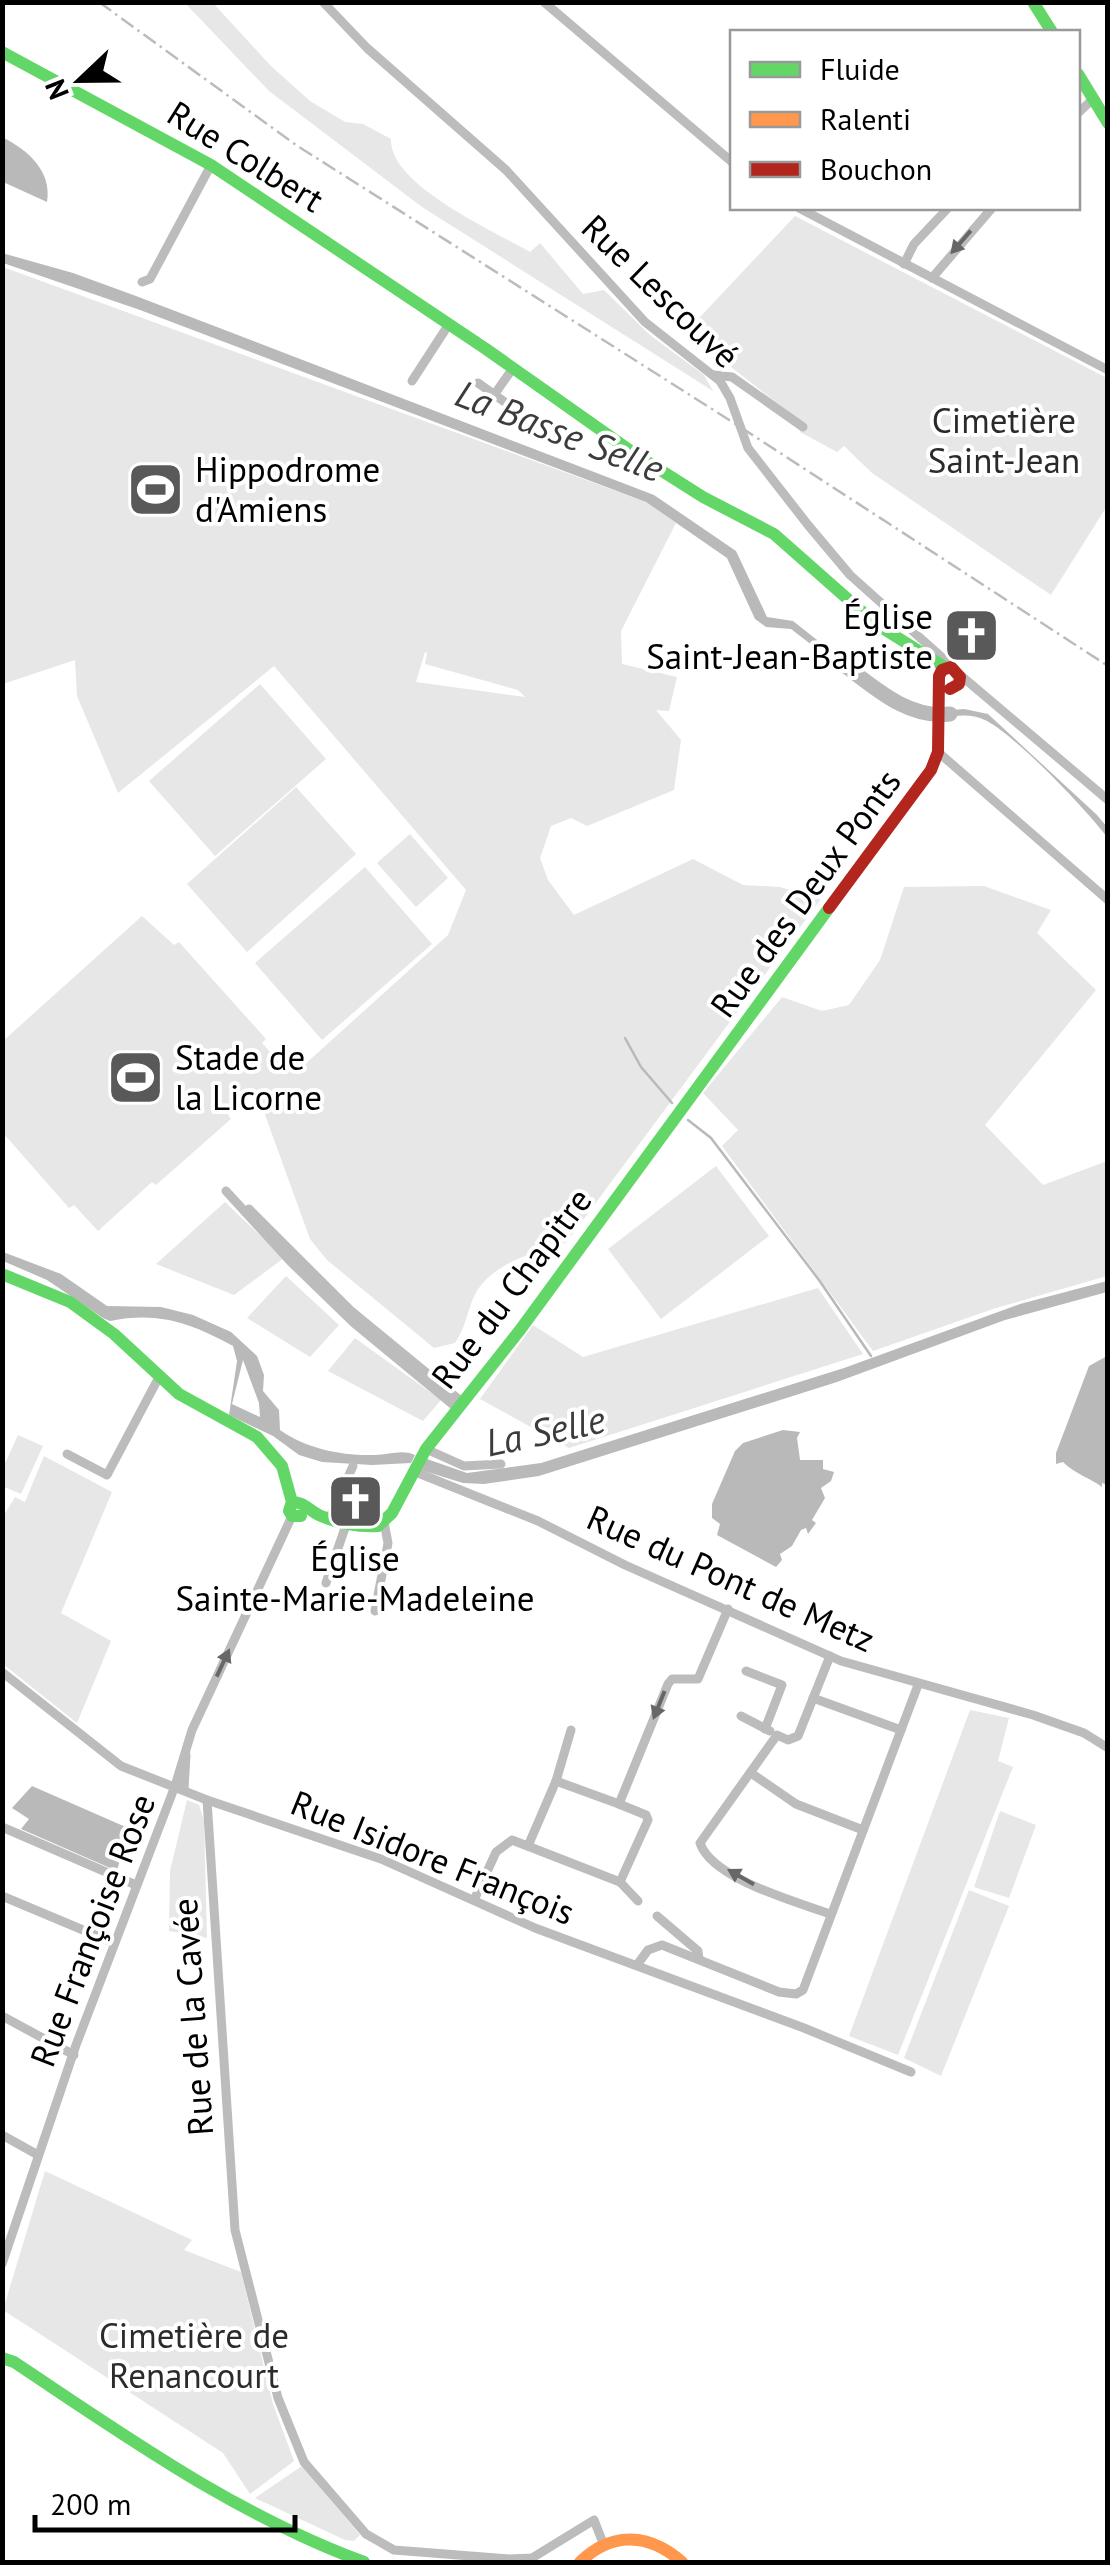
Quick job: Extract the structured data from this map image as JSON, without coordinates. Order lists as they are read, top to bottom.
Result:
{
  "streets": {
    "street": [
      "Rue Colbert",
      "Rue Lescouvé",
      "Rue des Deux Ponts",
      "Rue du Chapitre",
      "Rue du Pont de Metz",
      "Rue Isidore François",
      "Rue Françoise Rose",
      "Rue de la Cavée"
    ]
  },
  "crossings": [
    ["Rue Colbert", "Rue Lescouvé"],
    ["Rue Colbert", "Rue des Deux Ponts"],
    ["Rue Lescouvé", "Rue des Deux Ponts"],
    ["Rue des Deux Ponts", "Rue du Chapitre"],
    ["Rue du Chapitre", "Rue du Pont de Metz"],
    ["Rue Isidore François", "Rue Françoise Rose"],
    ["Rue Isidore François", "Rue de la Cavée"]
  ],
  "water": ["La Basse Selle", "La Selle"],
  "parks": ["Cimetière Saint-Jean", "Cimetière de Renancourt"],
  "places": {
    "sports": ["Hippodrome d'Amiens", "Stade de la Licorne"],
    "church": ["Église Saint-Jean-Baptiste", "Église Sainte-Marie-Madeleine"]
  },
  "legend": ["Fluide", "Ralenti", "Bouchon"],
  "scale_bar": "200 m",
  "north": "left"
}
